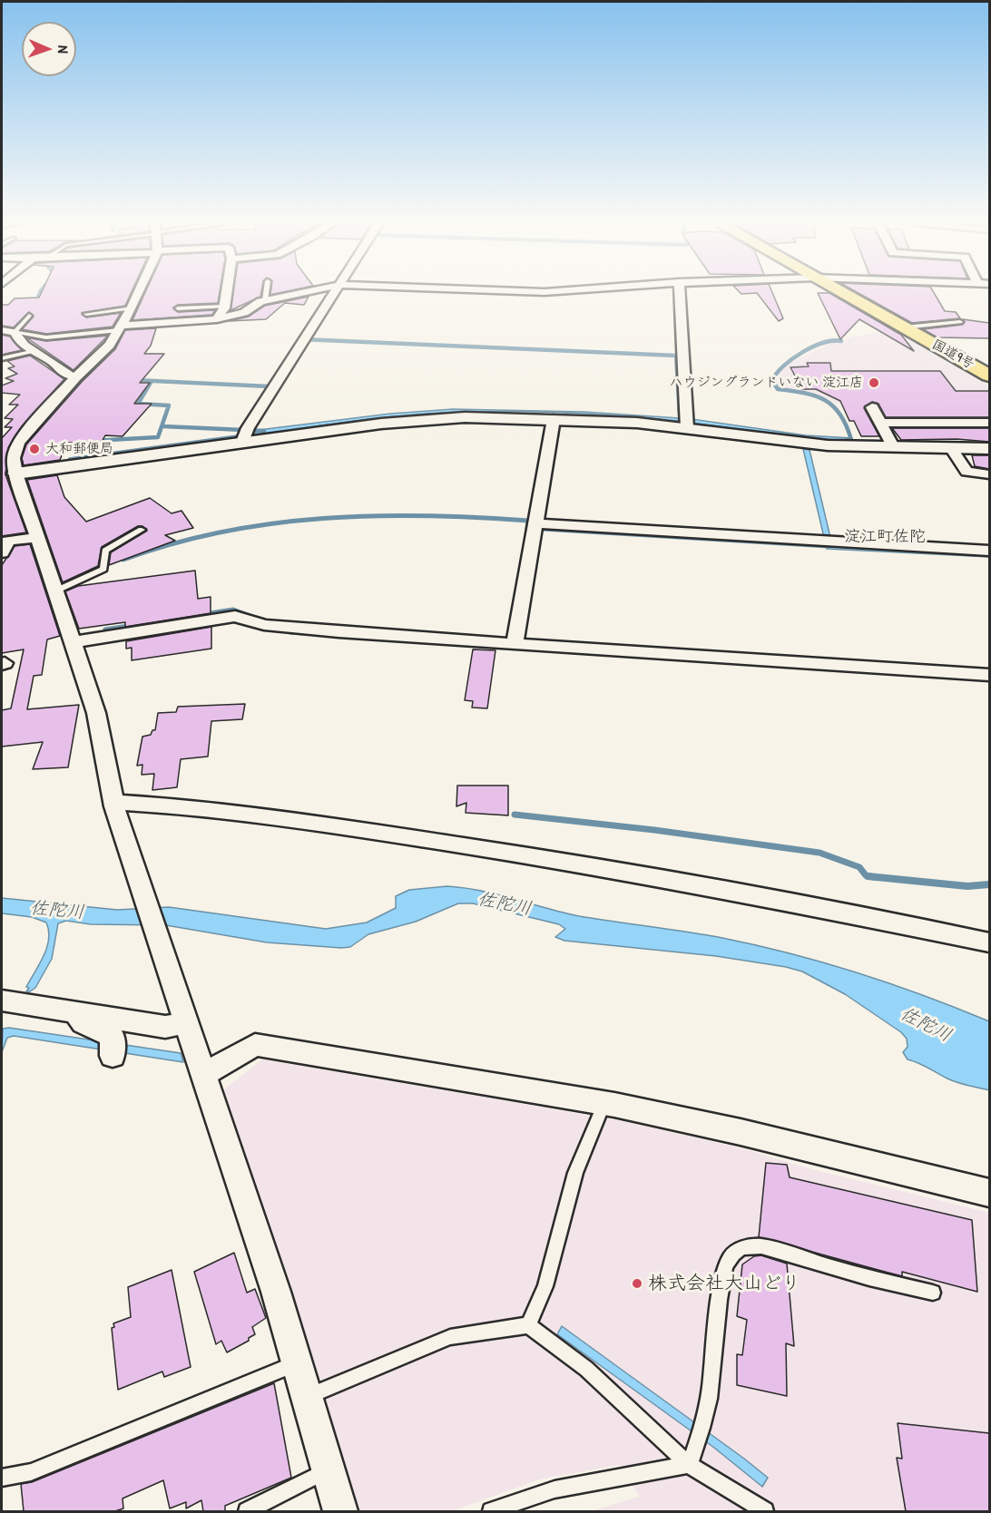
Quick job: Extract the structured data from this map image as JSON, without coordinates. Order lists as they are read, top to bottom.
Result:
{
  "streets": {
    "highway": ["国道9号"]
  },
  "districts": ["淀江町佐陀"],
  "water": ["佐陀川"],
  "places": ["ハウジングランドいない 淀江店", "大和郵便局", "株式会社大山どり"],
  "north": "right"
}
